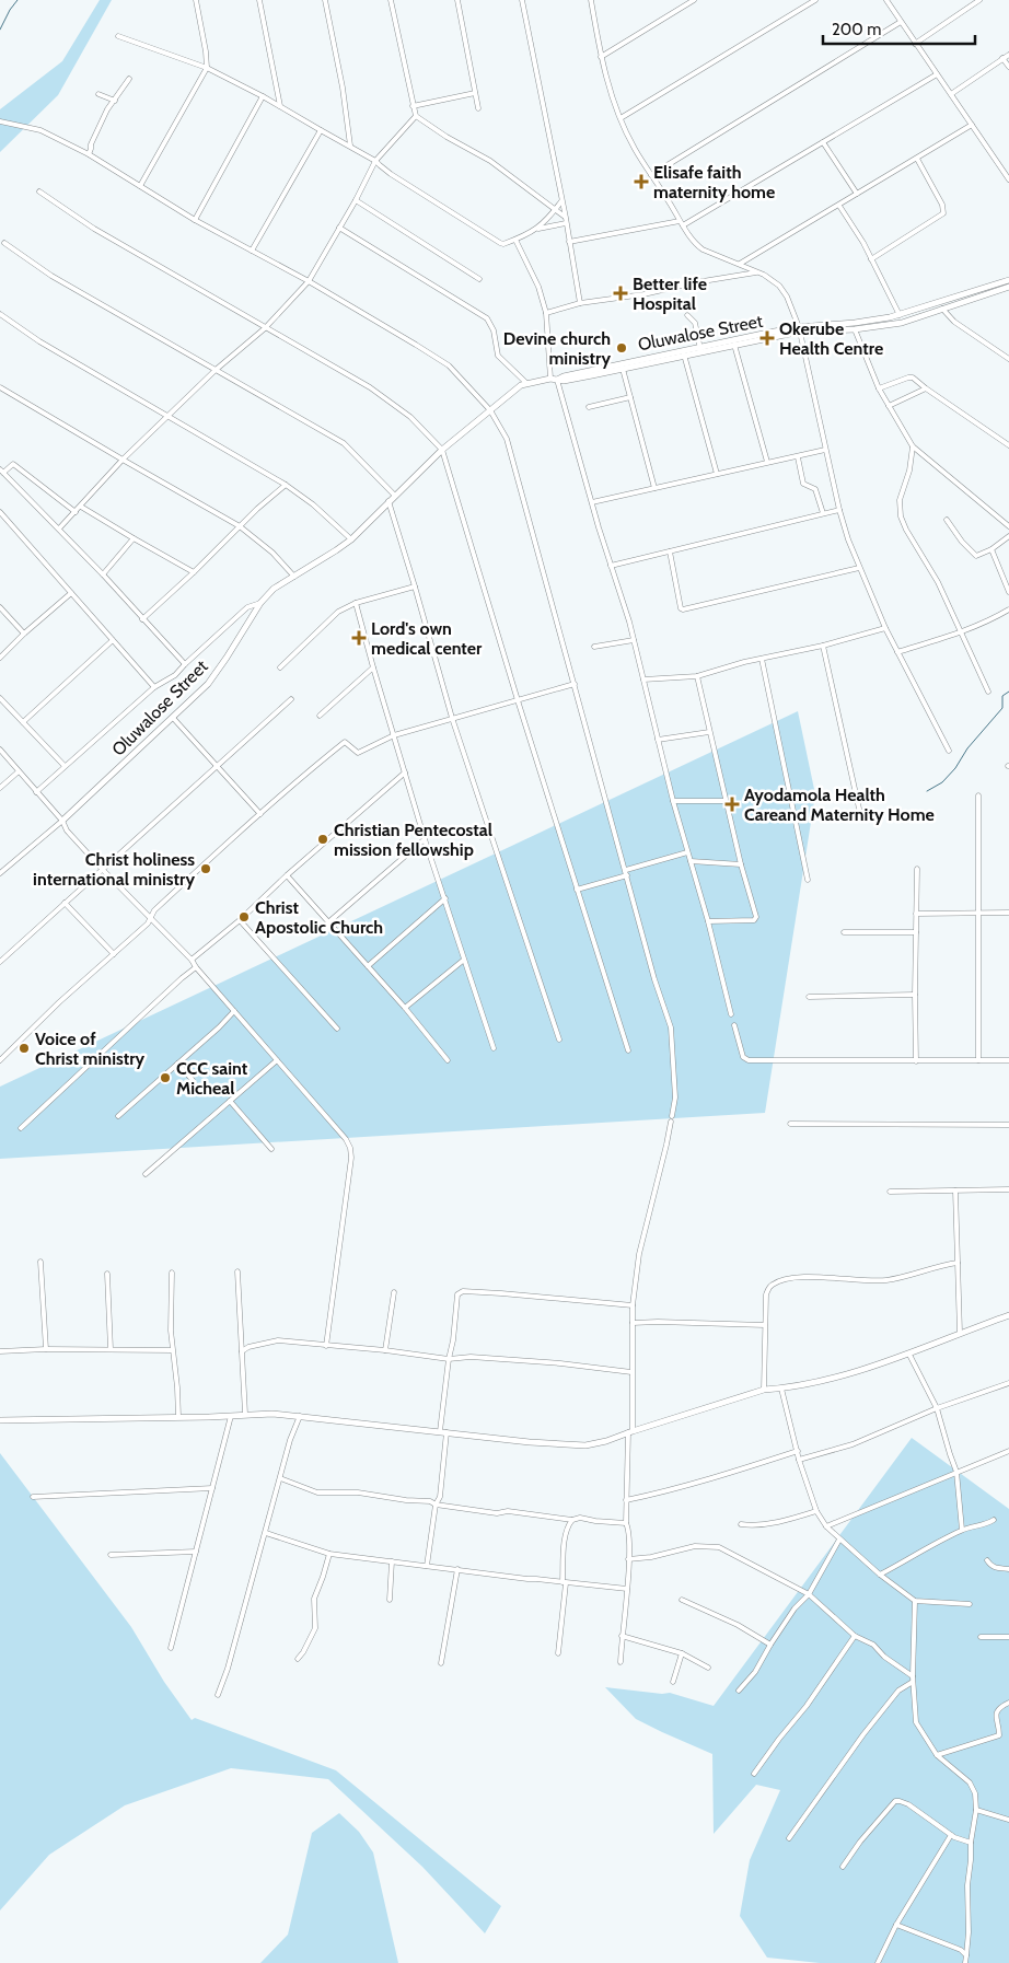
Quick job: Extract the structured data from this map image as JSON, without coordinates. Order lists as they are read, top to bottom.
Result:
{
  "streets": {
    "street": ["Oluwalose Street"]
  },
  "places": {
    "health": [
      "Elisafe faith maternity home",
      "Better life Hospital",
      "Okerube Health Centre",
      "Lord's own medical center",
      "Ayodamola Health Careand Maternity Home"
    ],
    "other": [
      "Devine church ministry",
      "Christian Pentecostal mission fellowship",
      "Christ holiness international ministry",
      "Christ Apostolic Church",
      "Voice of Christ ministry",
      "CCC saint Micheal"
    ]
  },
  "scale_bar": "200 m"
}
